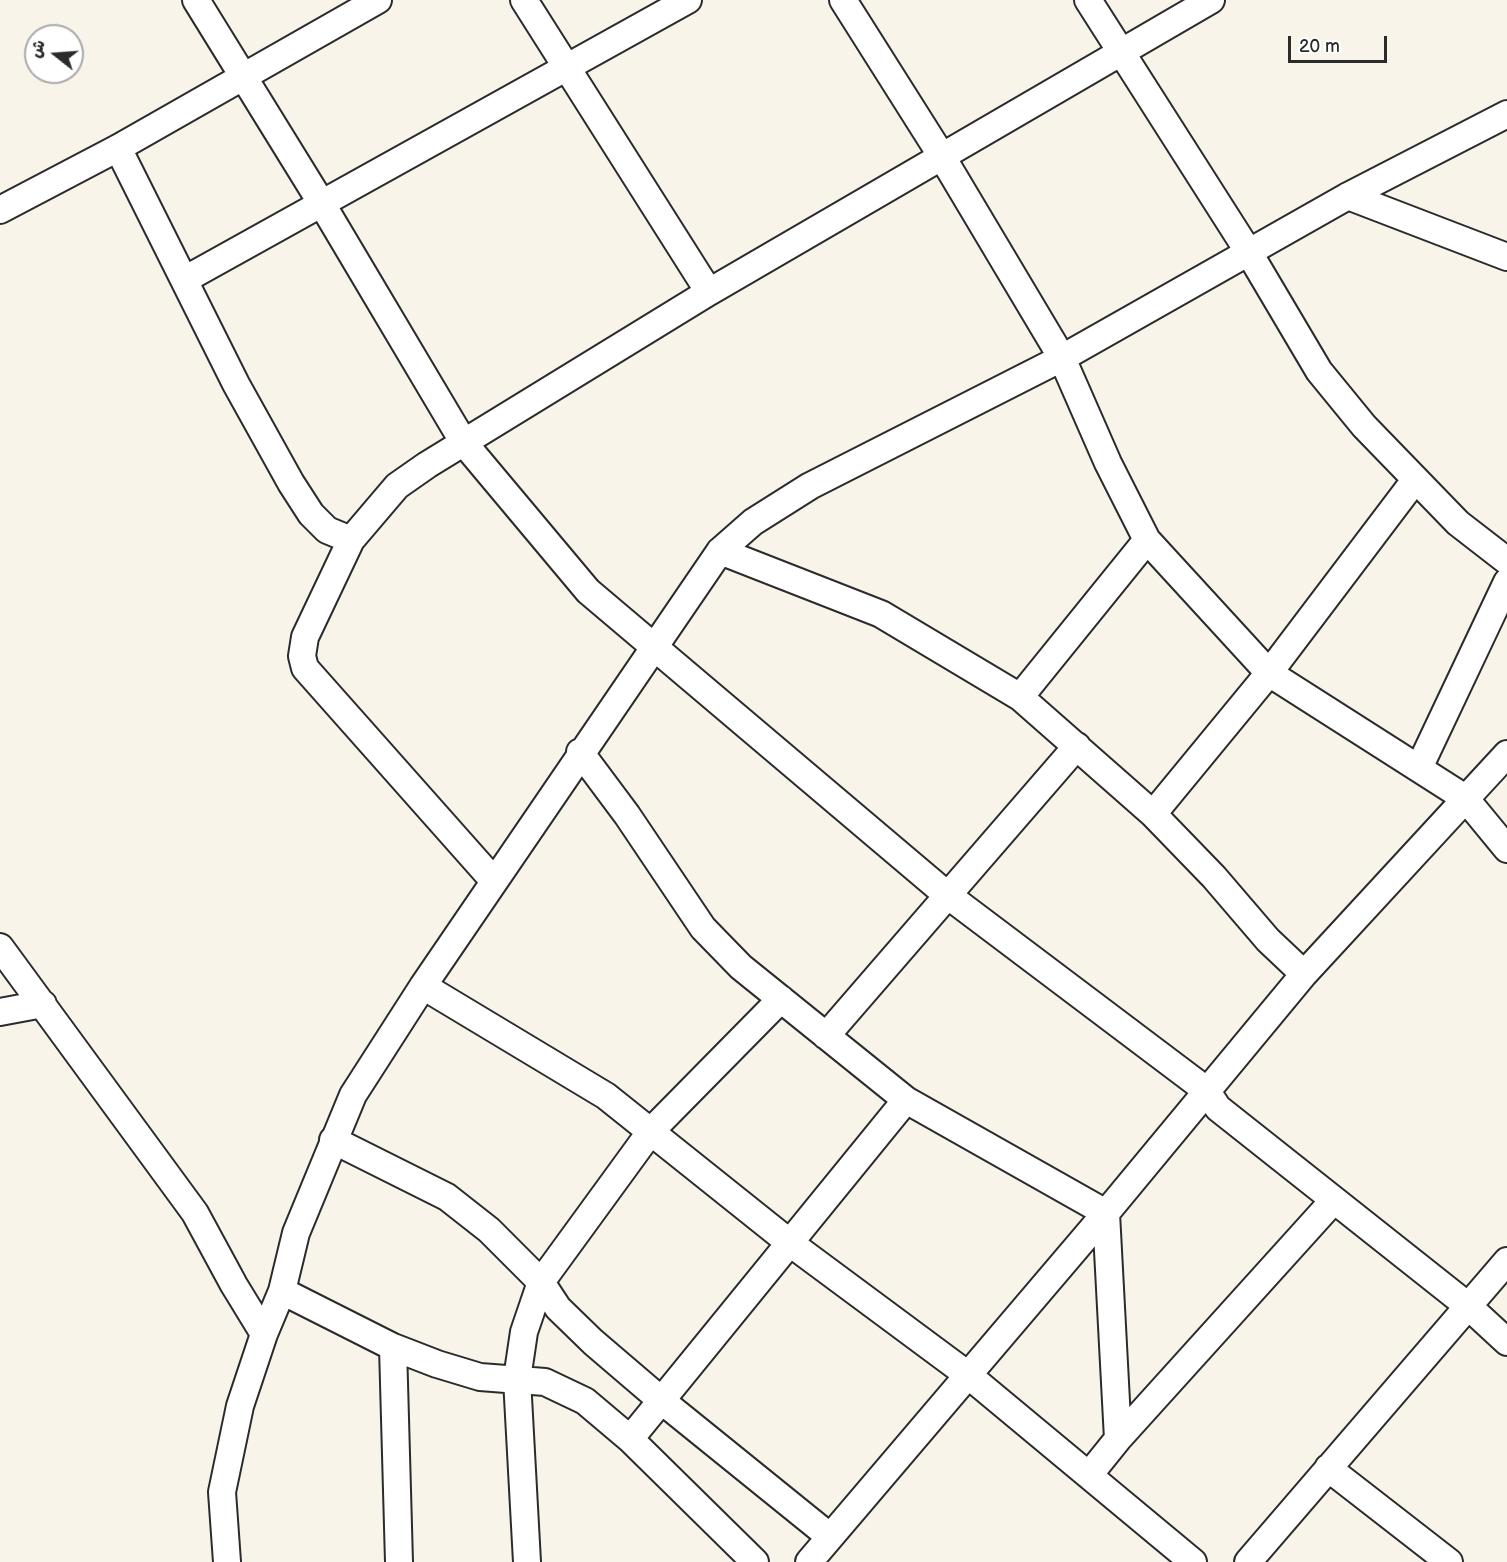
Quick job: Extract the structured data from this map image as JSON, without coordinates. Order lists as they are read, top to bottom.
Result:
{
  "scale_bar": "20 m",
  "north": "left"
}
